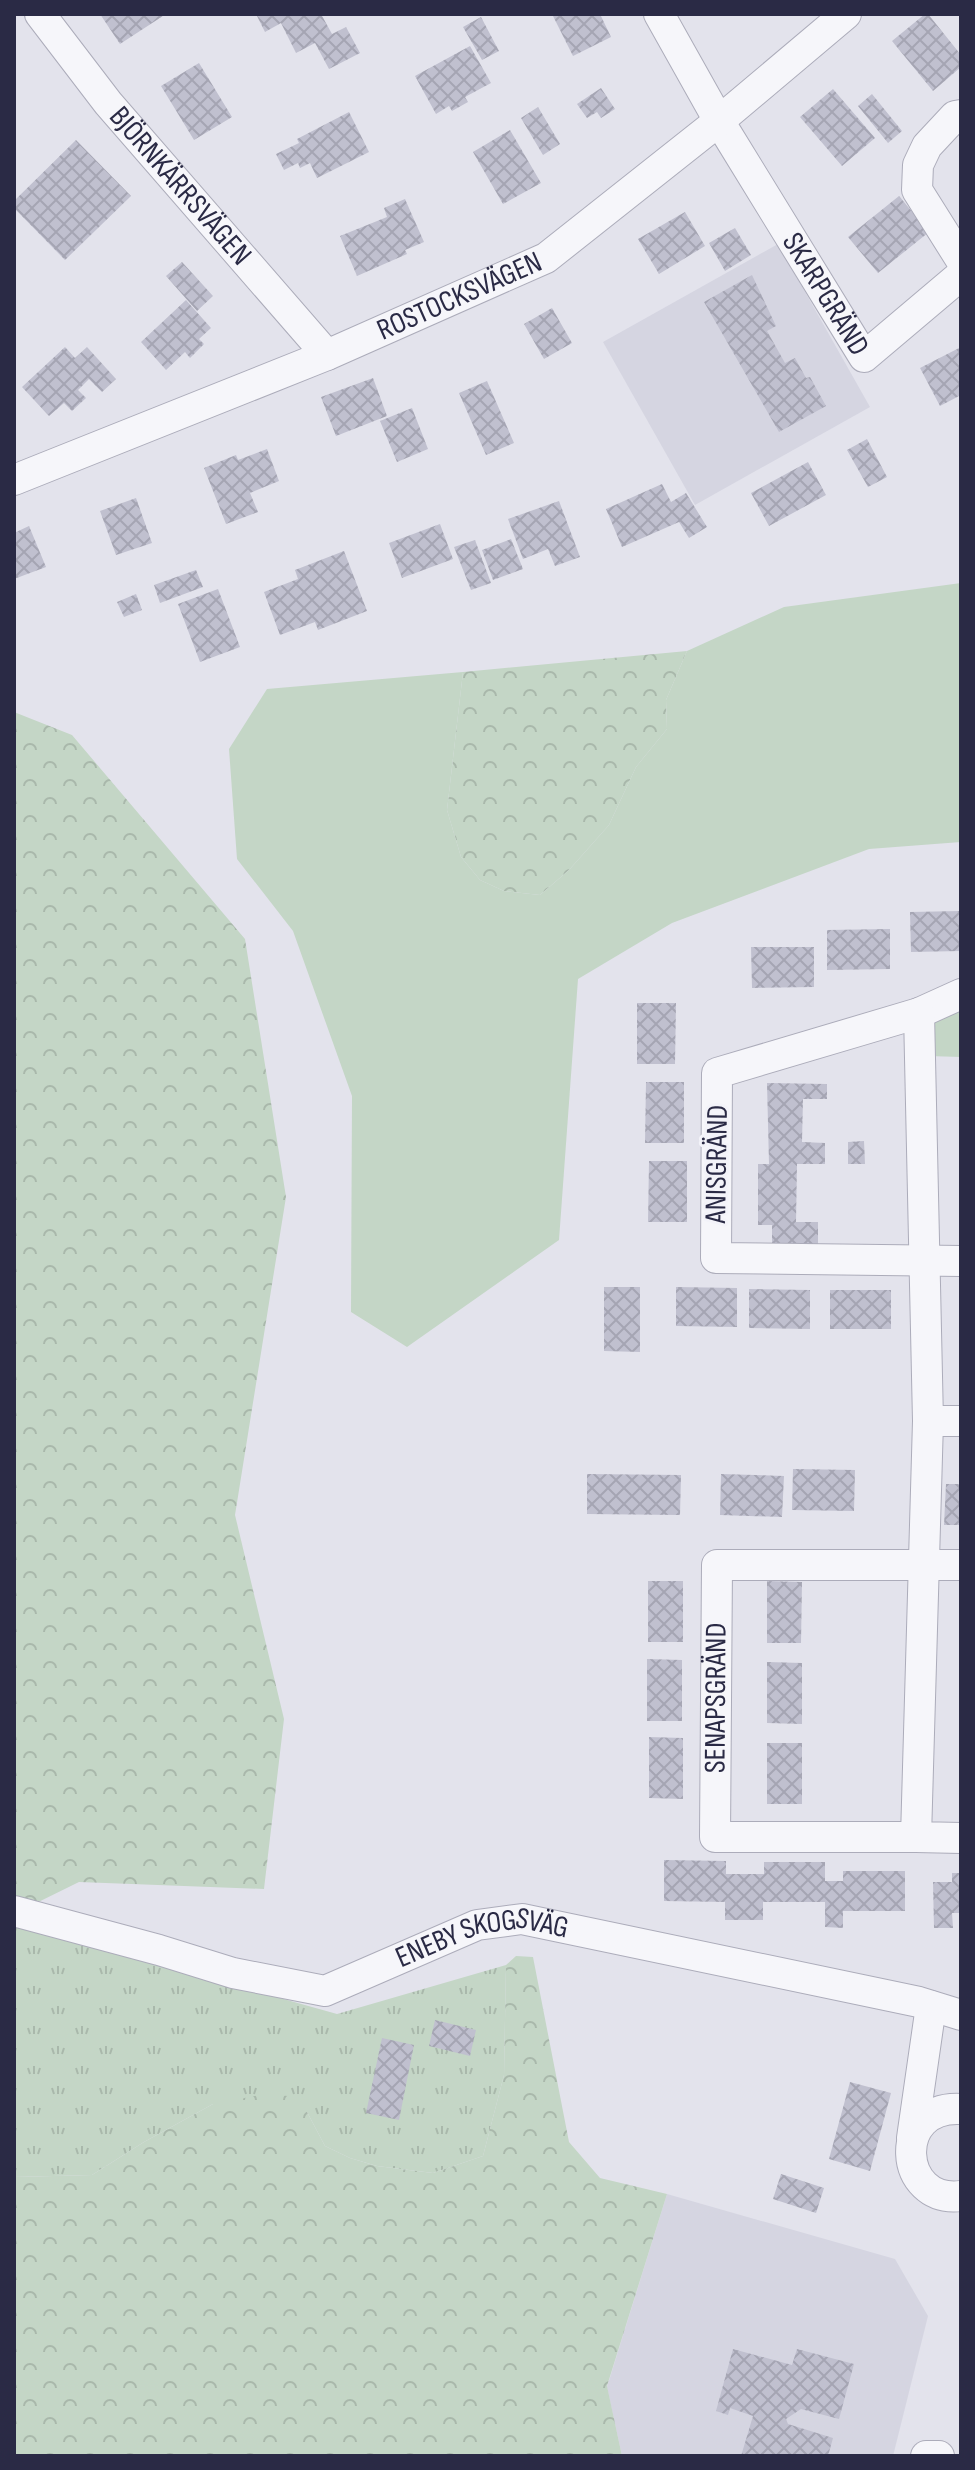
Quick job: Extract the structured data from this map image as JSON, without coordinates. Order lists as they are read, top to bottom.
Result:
{
  "streets": {
    "street": [
      "BJÖRNKÄRRSVÄGEN",
      "SKARPGRÄND",
      "ROSTOCKSVÄGEN",
      "ANISGRÄND",
      "SENAPSGRÄND",
      "ENEBY SKOGSVÄG"
    ]
  },
  "crossings": [
    ["BJÖRNKÄRRSVÄGEN", "ROSTOCKSVÄGEN"],
    ["SKARPGRÄND", "ROSTOCKSVÄGEN"]
  ]
}
